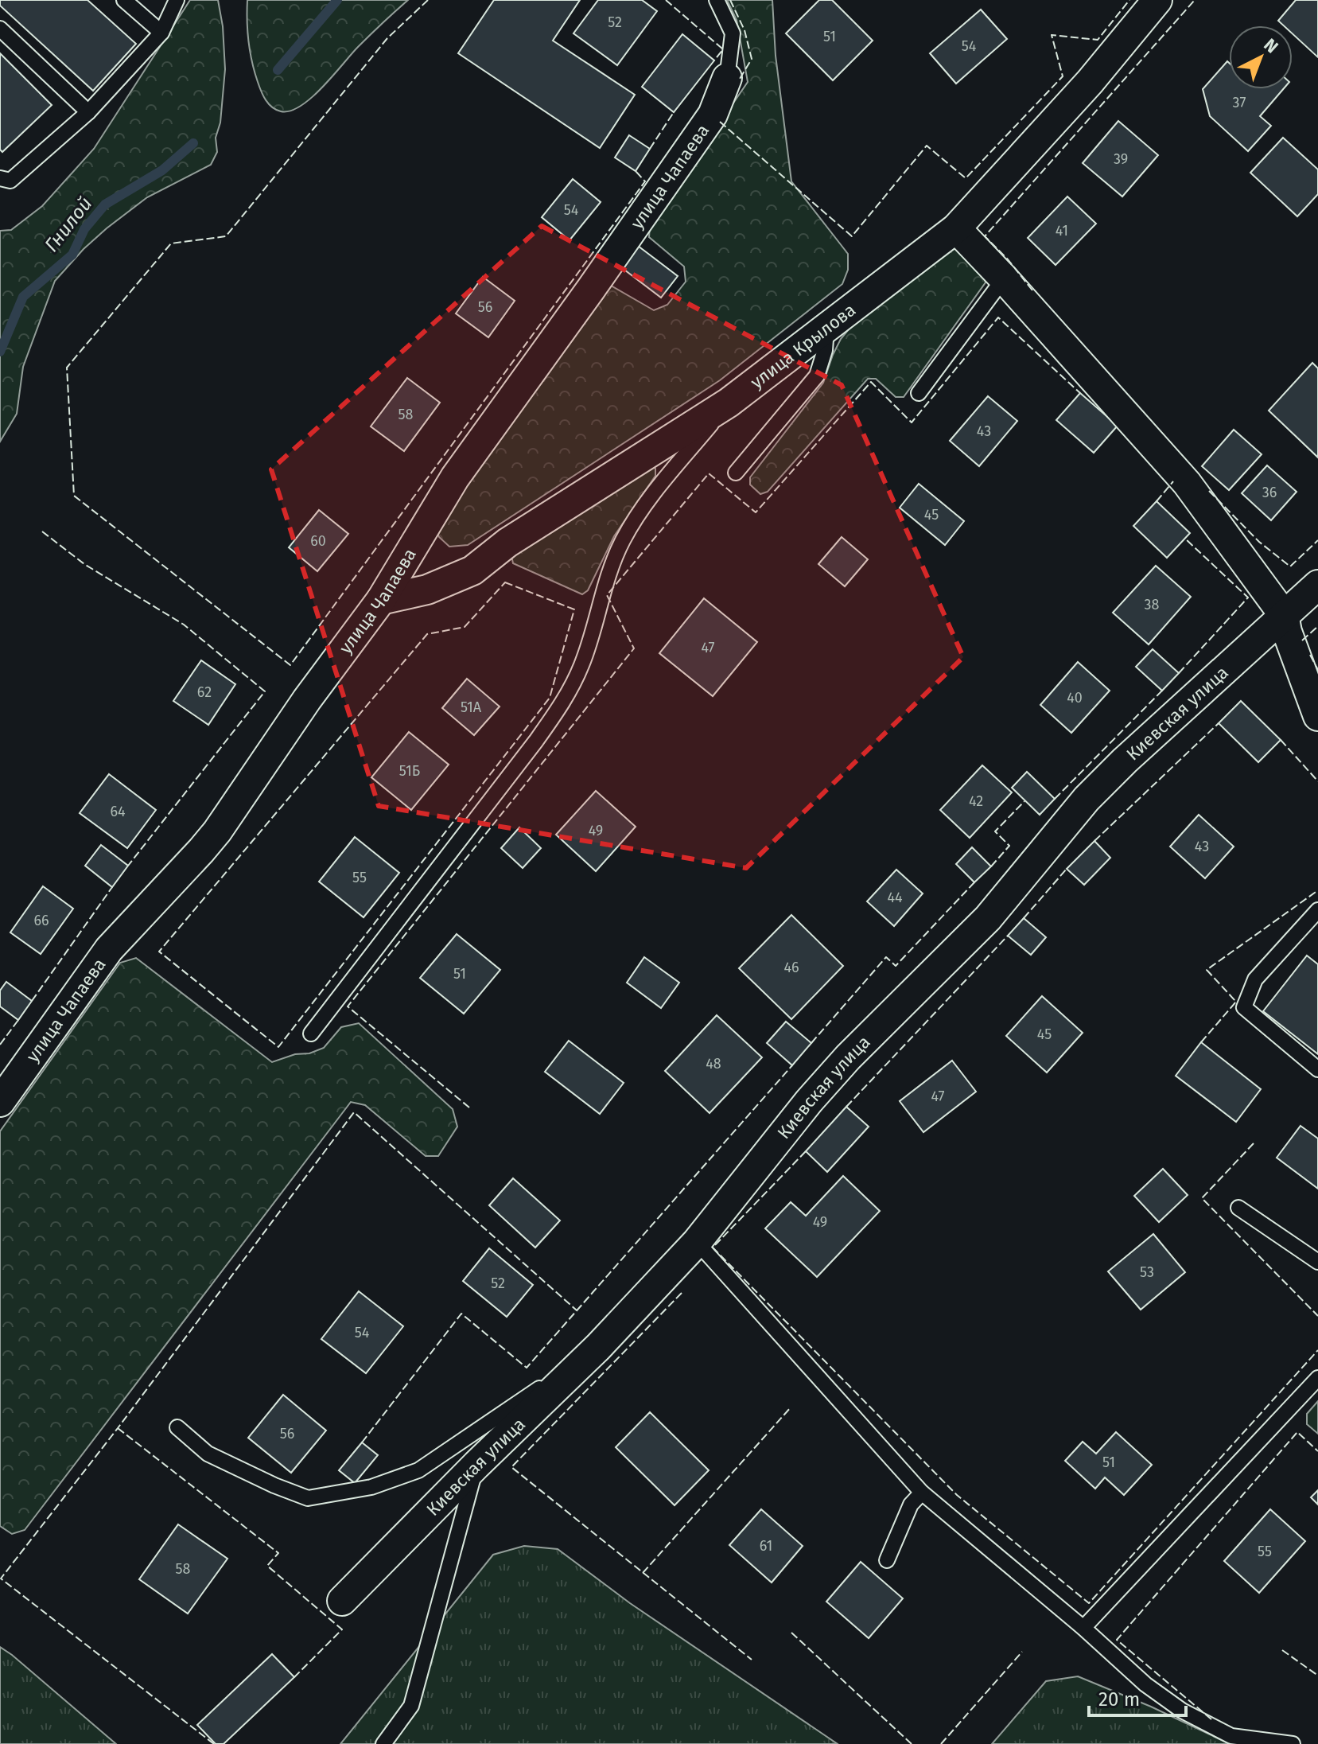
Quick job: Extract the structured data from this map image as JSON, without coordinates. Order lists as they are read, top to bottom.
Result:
{
  "streets": {
    "street": ["улица Чапаева", "улица Крылова", "Киевская улица"]
  },
  "crossings": [
    ["улица Чапаева", "улица Крылова"]
  ],
  "water": ["Гнилой"],
  "house_numbers": [
    "52",
    "51",
    "54",
    "37",
    "39",
    "54",
    "41",
    "56",
    "58",
    "43",
    "36",
    "45",
    "60",
    "38",
    "47",
    "62",
    "40",
    "51А",
    "51Б",
    "42",
    "64",
    "49",
    "43",
    "55",
    "44",
    "66",
    "46",
    "51",
    "45",
    "48",
    "47",
    "49",
    "53",
    "52",
    "54",
    "56",
    "51",
    "61",
    "55",
    "58"
  ],
  "scale_bar": "20 m",
  "north": "top right"
}
